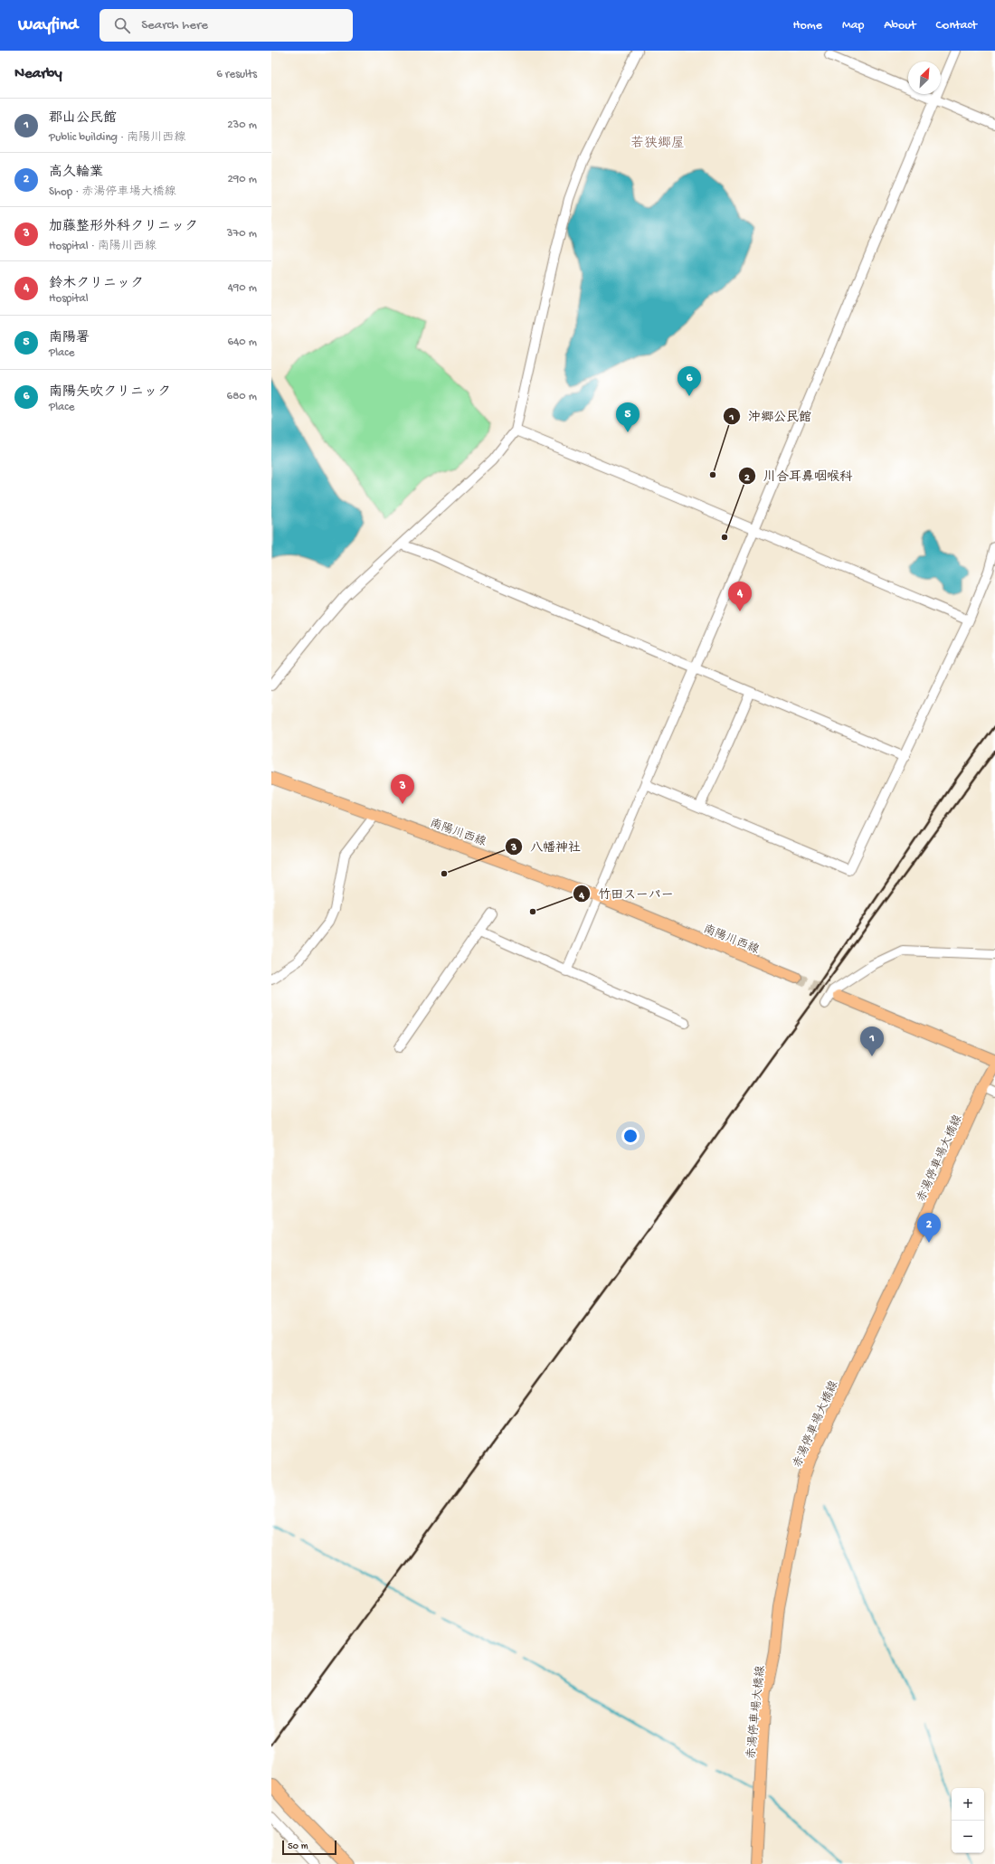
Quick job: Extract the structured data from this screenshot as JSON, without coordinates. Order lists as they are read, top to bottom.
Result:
{
  "streets": {
    "main road": ["南陽川西線", "赤湯停車場大橋線"]
  },
  "districts": ["若狭郷屋"],
  "places": [
    "沖郷公民館",
    "川合耳鼻咽喉科",
    "八幡神社",
    "竹田スーパー"
  ],
  "scale_bar": "50 m",
  "north": "top right",
  "page": {
    "header": "Wayfind",
    "search": "Search here",
    "nav": [
      "Home",
      "Map",
      "About",
      "Contact"
    ],
    "heading": ["Nearby", "6 results"],
    "list": [
      {
        "mark": "1",
        "name": "郡山公民館",
        "note": "Public building · 南陽川西線",
        "value": "230 m"
      },
      {
        "mark": "2",
        "name": "高久輪業",
        "note": "Shop · 赤湯停車場大橋線",
        "value": "290 m"
      },
      {
        "mark": "3",
        "name": "加藤整形外科クリニック",
        "note": "Hospital · 南陽川西線",
        "value": "370 m"
      },
      {
        "mark": "4",
        "name": "鈴木クリニック",
        "note": "Hospital",
        "value": "490 m"
      },
      {
        "mark": "5",
        "name": "南陽署",
        "note": "Place",
        "value": "640 m"
      },
      {
        "mark": "6",
        "name": "南陽矢吹クリニック",
        "note": "Place",
        "value": "680 m"
      }
    ],
    "pins": [
      "6",
      "5",
      "4",
      "3",
      "1",
      "2"
    ],
    "map_buttons": ["+", "−"],
    "scale": "50 m"
  }
}
